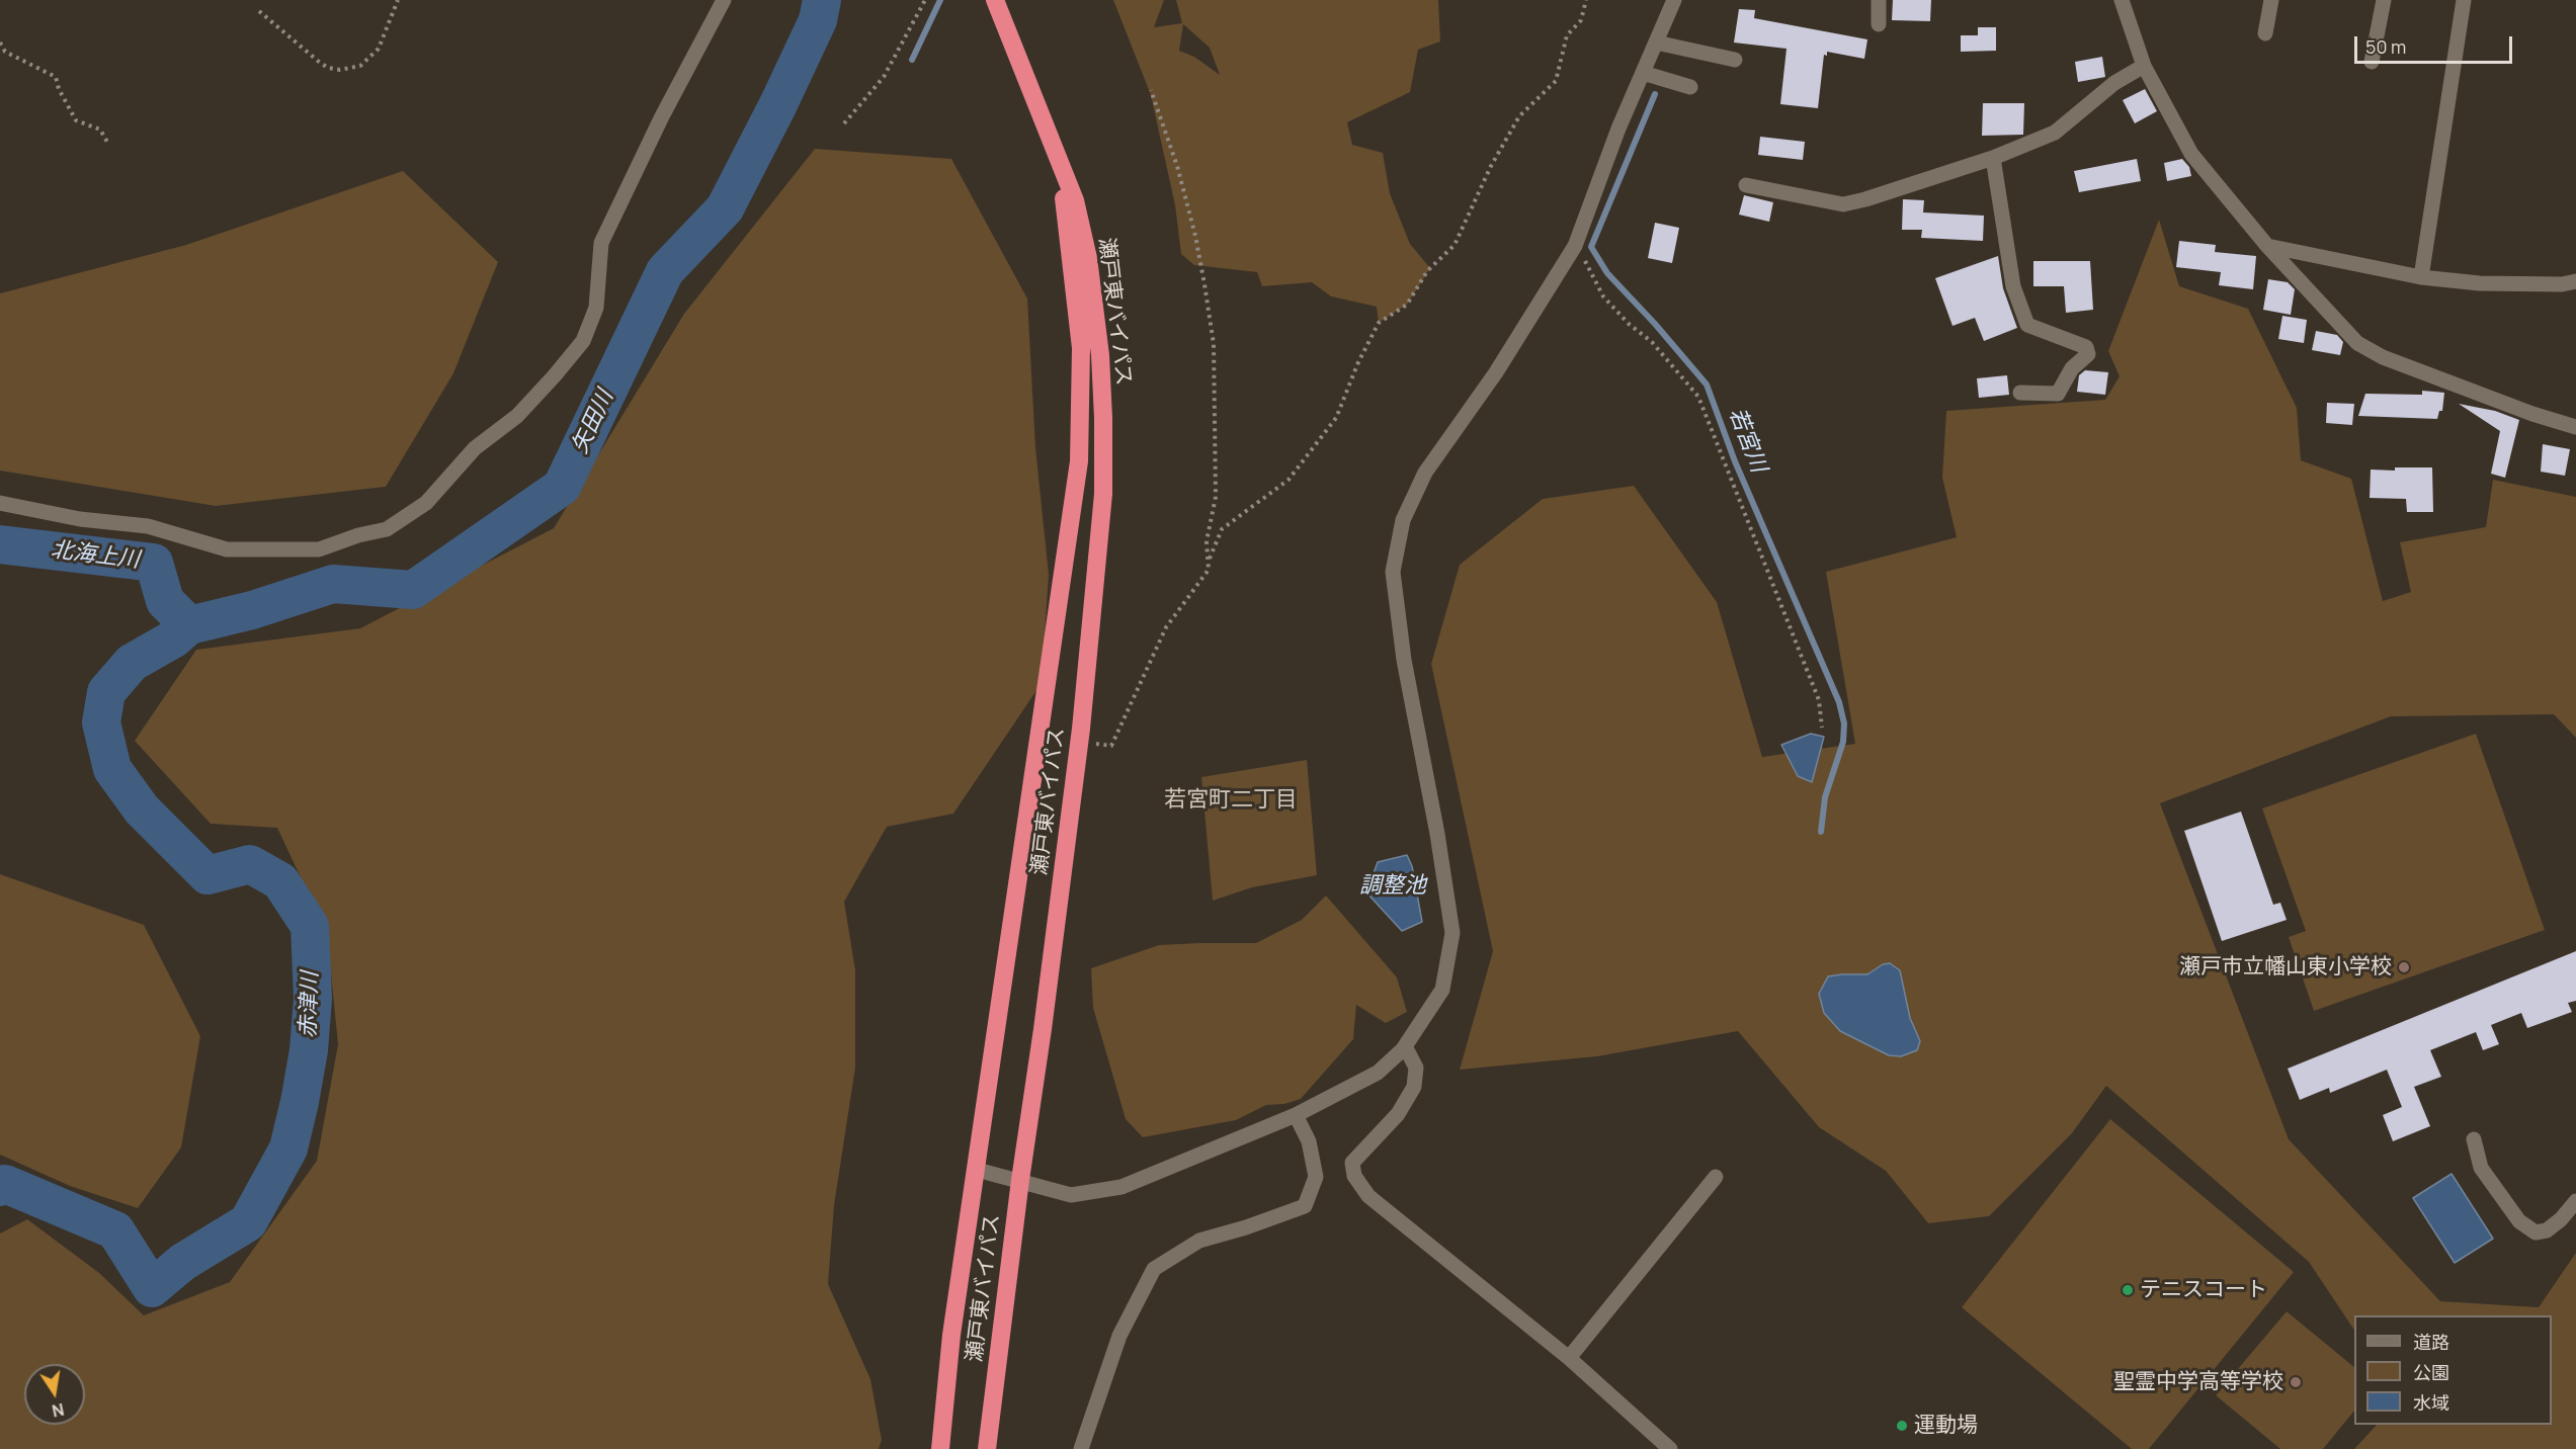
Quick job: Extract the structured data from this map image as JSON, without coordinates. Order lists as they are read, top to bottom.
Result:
{
  "streets": {
    "highway": ["瀬戸東バイパス"]
  },
  "districts": ["若宮町二丁目"],
  "water": [
    "矢田川",
    "若宮川",
    "北海上川",
    "調整池",
    "赤津川"
  ],
  "places": [
    "瀬戸市立幡山東小学校",
    "テニスコート",
    "聖霊中学高等学校",
    "運動場"
  ],
  "legend": ["道路", "公園", "水域"],
  "scale_bar": "50 m",
  "north": "bottom"
}
